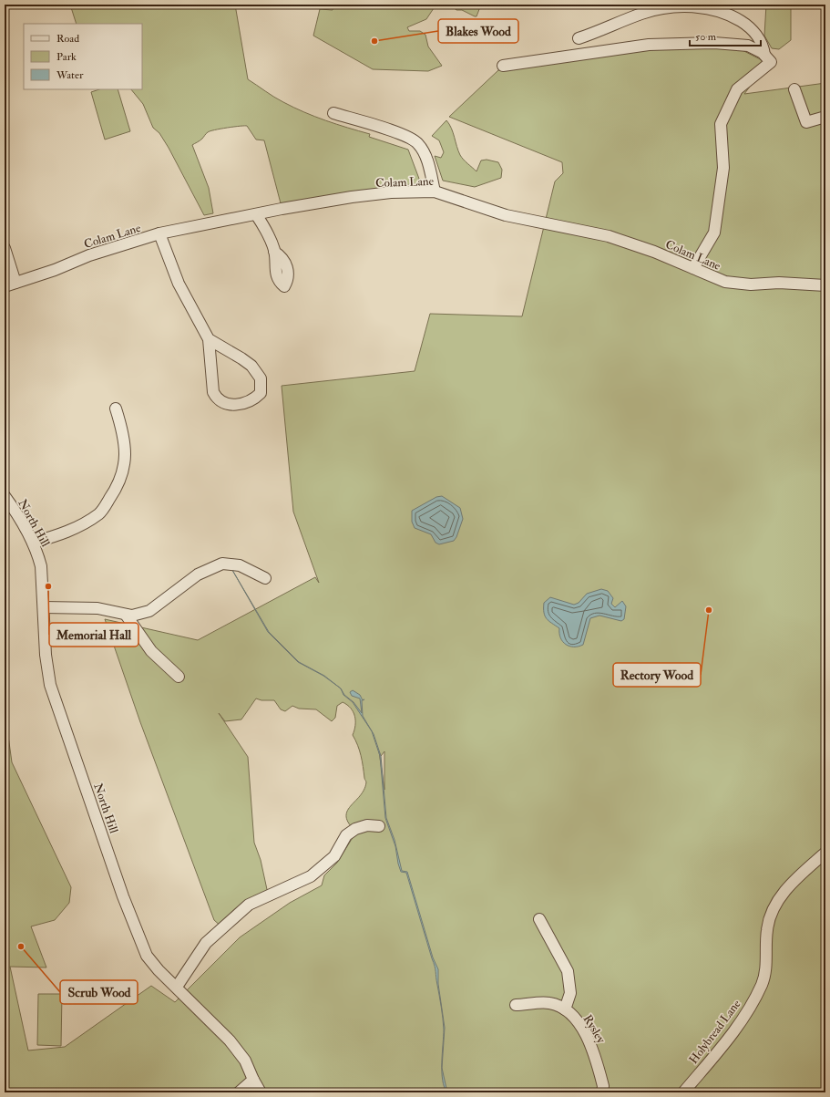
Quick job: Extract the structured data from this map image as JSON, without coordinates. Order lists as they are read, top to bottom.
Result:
{
  "streets": {
    "street": [
      "Colam Lane",
      "North Hill",
      "Rysley",
      "Holybread Lane"
    ]
  },
  "places": [
    "Blakes Wood",
    "Memorial Hall",
    "Rectory Wood",
    "Scrub Wood"
  ],
  "legend": ["Road", "Park", "Water"],
  "scale_bar": "50 m"
}
